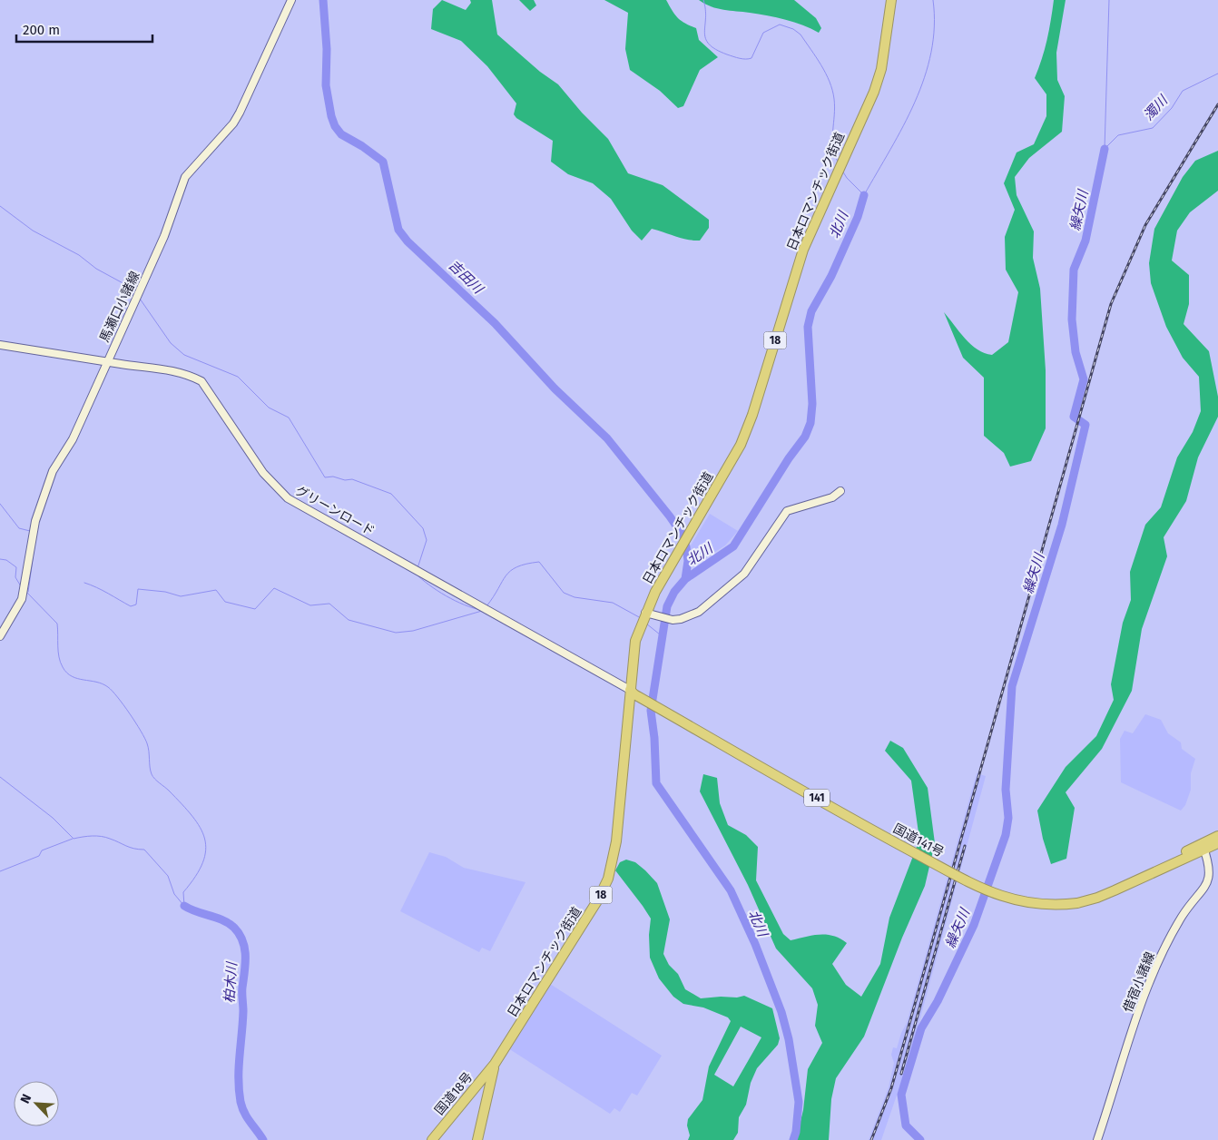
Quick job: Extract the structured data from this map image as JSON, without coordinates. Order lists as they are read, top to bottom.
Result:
{
  "streets": {
    "highway": [
      "日本ロマンチック街道",
      "18",
      "141",
      "国道141号",
      "国道18号"
    ],
    "main road": ["馬瀬口小諸線", "グリーンロード", "借宿小諸線"]
  },
  "crossings": [
    ["日本ロマンチック街道", "グリーンロード"],
    ["日本ロマンチック街道", "国道141号"],
    ["日本ロマンチック街道", "国道18号"],
    ["馬瀬口小諸線", "グリーンロード"],
    ["グリーンロード", "国道141号"],
    ["国道141号", "借宿小諸線"]
  ],
  "water": [
    "濁川",
    "繰矢川",
    "北川",
    "吉田川",
    "柏木川"
  ],
  "scale_bar": "200 m",
  "north": "top left"
}
